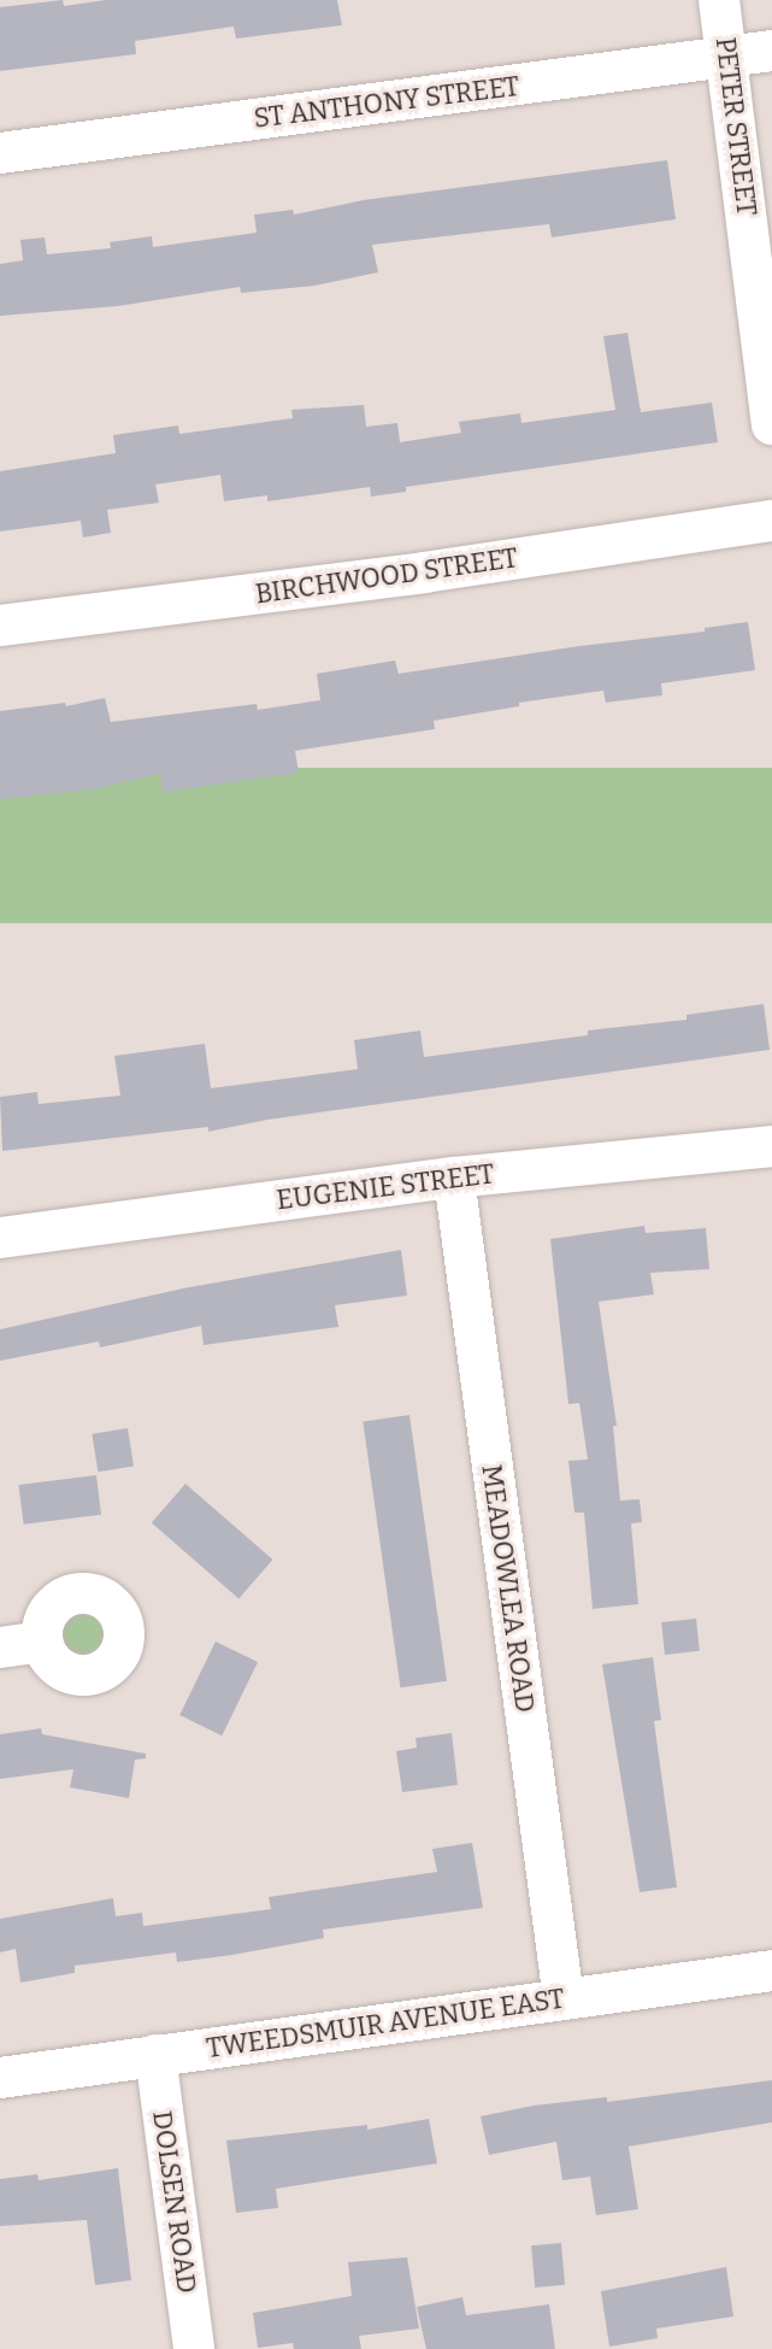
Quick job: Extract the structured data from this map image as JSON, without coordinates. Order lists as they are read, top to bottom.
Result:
{
  "streets": {
    "street": [
      "ST ANTHONY STREET",
      "PETER STREET",
      "BIRCHWOOD STREET",
      "EUGENIE STREET",
      "MEADOWLEA ROAD",
      "TWEEDSMUIR AVENUE EAST",
      "DOLSEN ROAD"
    ]
  },
  "crossings": [
    ["ST ANTHONY STREET", "PETER STREET"],
    ["EUGENIE STREET", "MEADOWLEA ROAD"],
    ["MEADOWLEA ROAD", "TWEEDSMUIR AVENUE EAST"],
    ["TWEEDSMUIR AVENUE EAST", "DOLSEN ROAD"]
  ]
}
